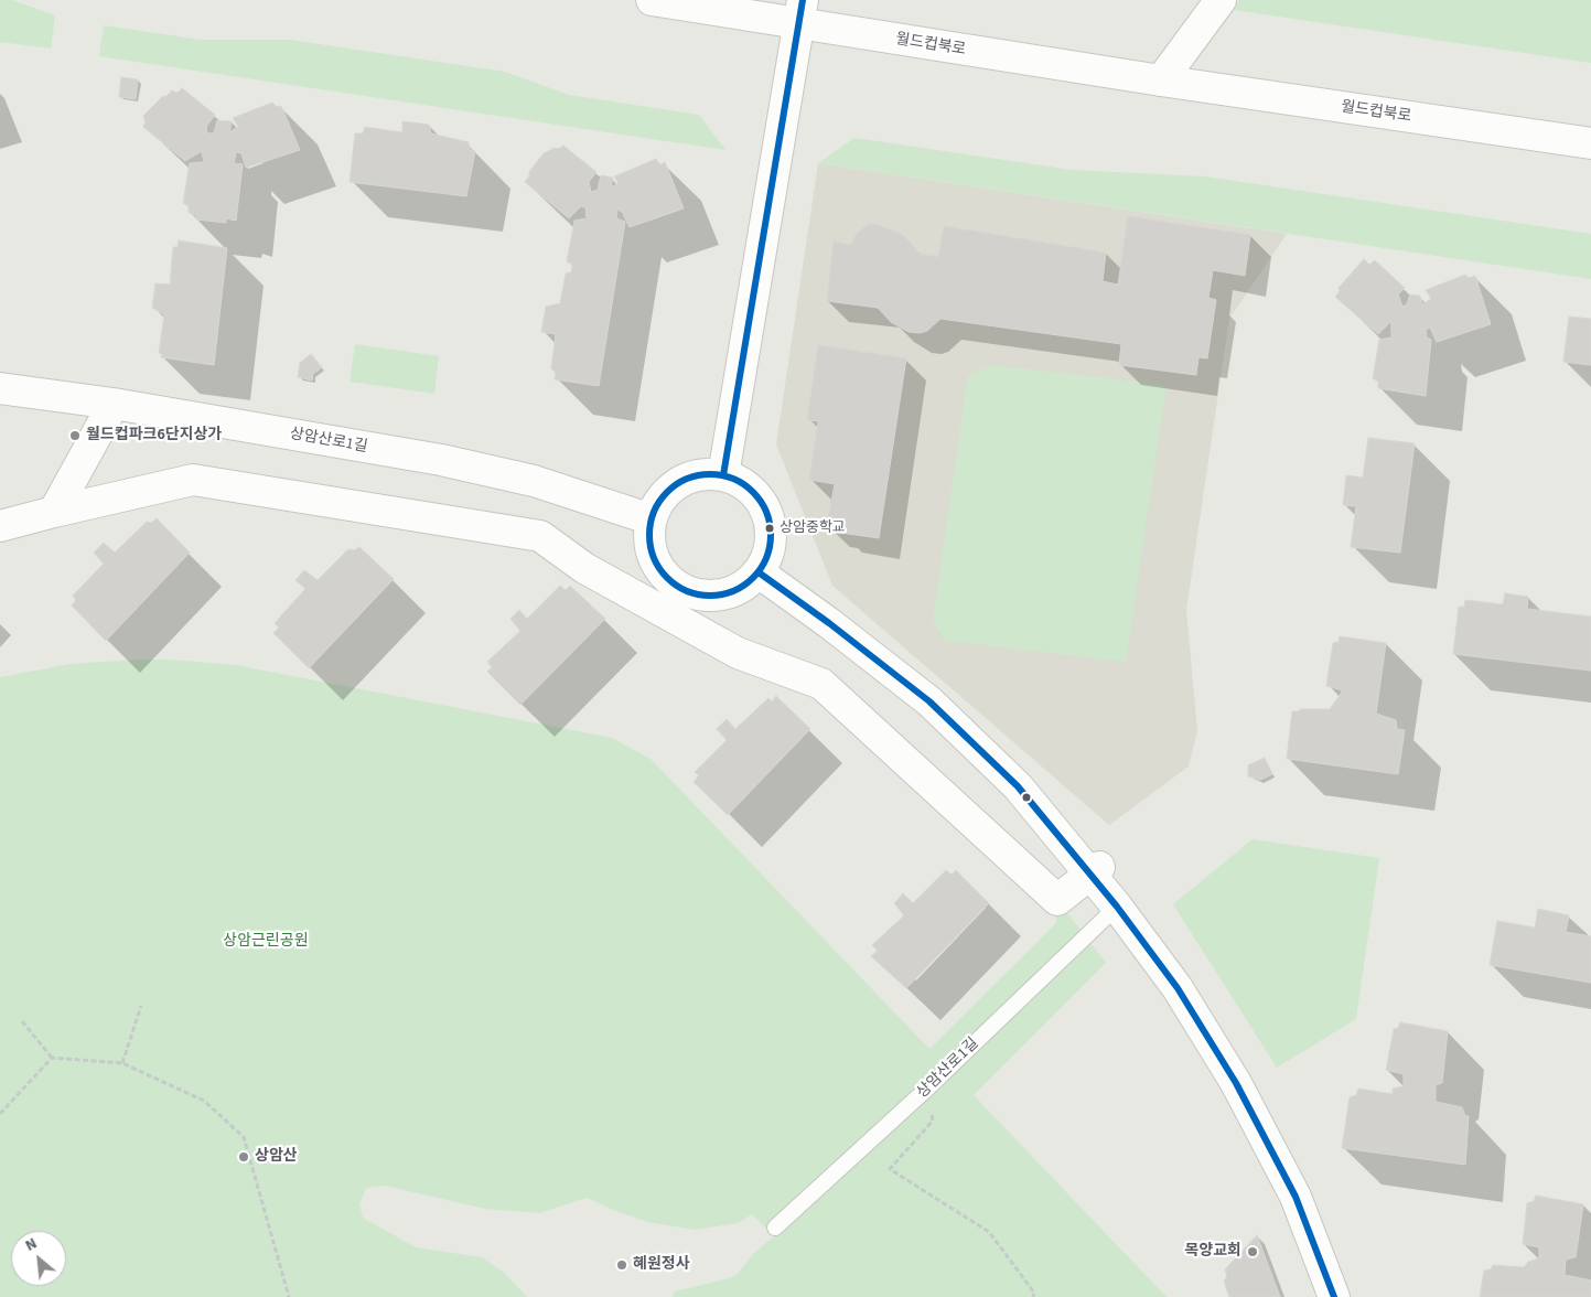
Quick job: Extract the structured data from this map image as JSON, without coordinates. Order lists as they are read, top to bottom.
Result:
{
  "streets": {
    "street": ["월드컵북로", "상암산로1길"]
  },
  "parks": ["상암근린공원"],
  "places": [
    "월드컵파크6단지상가",
    "상암중학교",
    "상암산",
    "목양교회",
    "혜원정사"
  ],
  "north": "top left"
}
